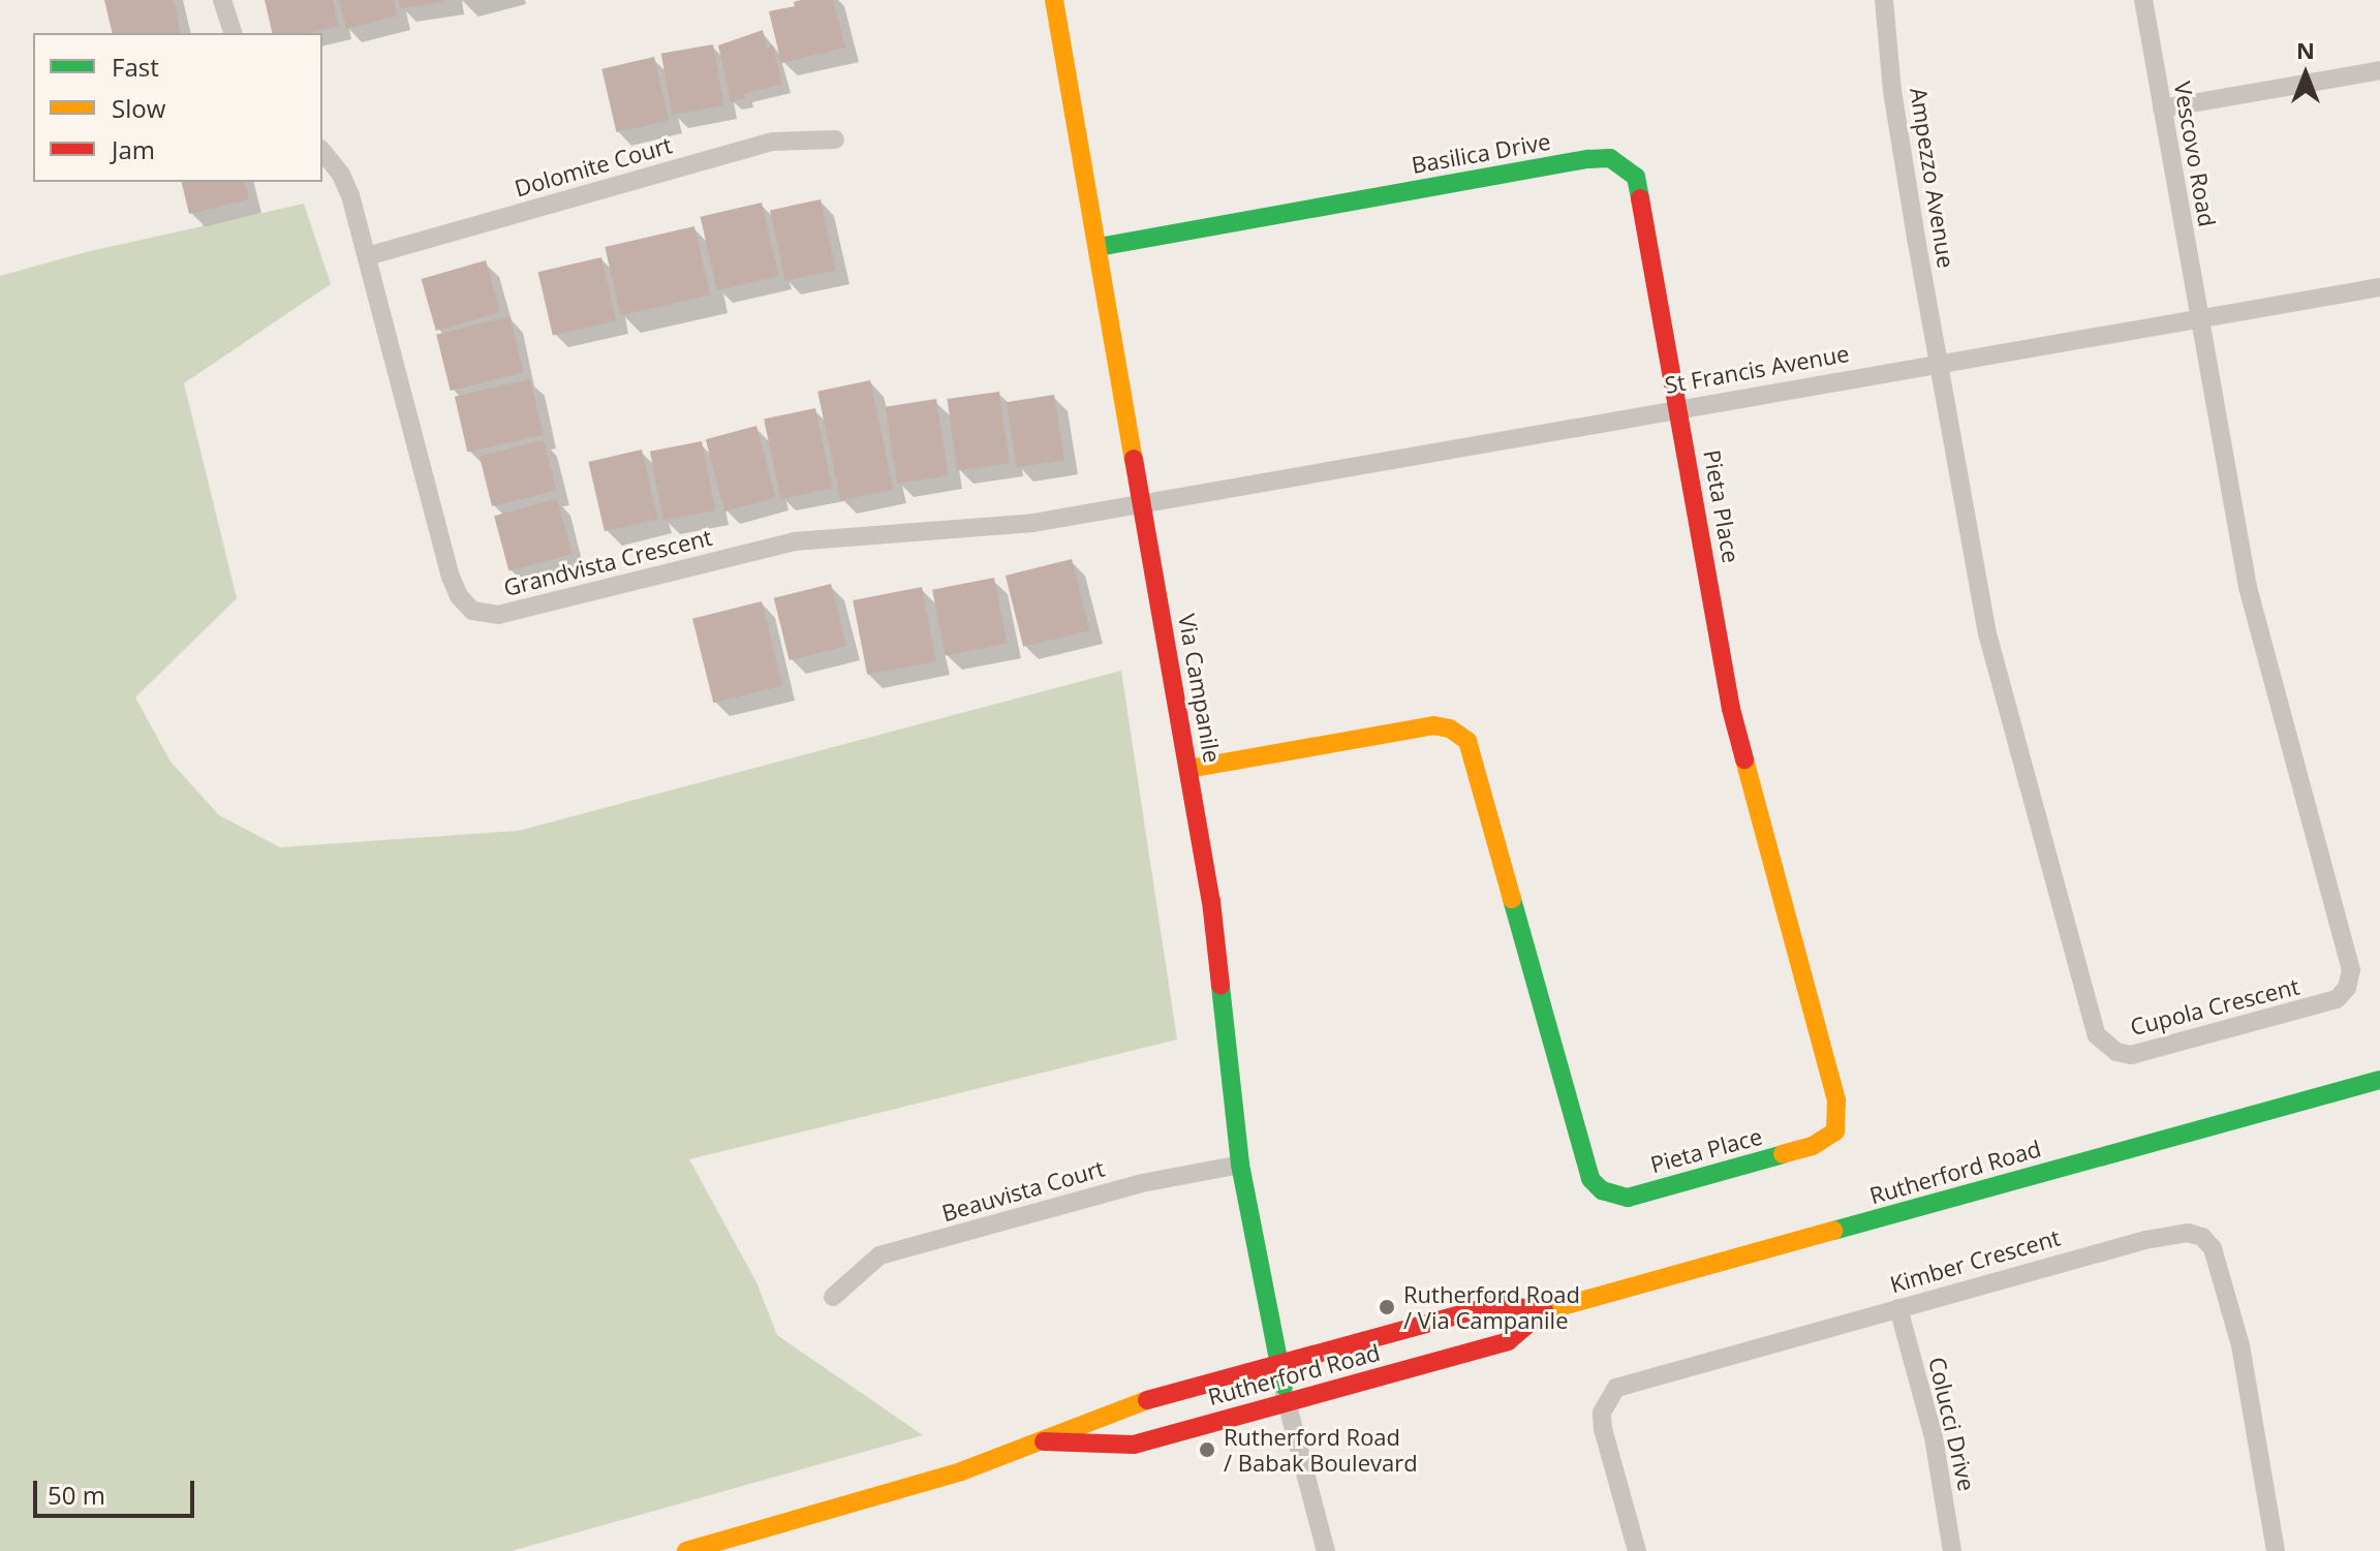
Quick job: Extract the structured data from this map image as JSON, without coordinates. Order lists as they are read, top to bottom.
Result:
{
  "streets": {
    "street": [
      "Basilica Drive",
      "Vescovo Road",
      "Dolomite Court",
      "Ampezzo Avenue",
      "St Francis Avenue",
      "Pieta Place",
      "Grandvista Crescent",
      "Via Campanile",
      "Cupola Crescent",
      "Rutherford Road",
      "Beauvista Court",
      "Kimber Crescent",
      "Colucci Drive"
    ]
  },
  "crossings": [
    ["Basilica Drive", "St Francis Avenue"],
    ["Basilica Drive", "Pieta Place"],
    ["Basilica Drive", "Via Campanile"],
    ["Vescovo Road", "St Francis Avenue"],
    ["Vescovo Road", "Cupola Crescent"],
    ["Dolomite Court", "Grandvista Crescent"],
    ["Ampezzo Avenue", "St Francis Avenue"],
    ["Ampezzo Avenue", "Cupola Crescent"],
    ["St Francis Avenue", "Pieta Place"],
    ["St Francis Avenue", "Grandvista Crescent"],
    ["St Francis Avenue", "Via Campanile"],
    ["St Francis Avenue", "Cupola Crescent"],
    ["Pieta Place", "Via Campanile"],
    ["Grandvista Crescent", "Via Campanile"],
    ["Via Campanile", "Rutherford Road"],
    ["Via Campanile", "Beauvista Court"],
    ["Kimber Crescent", "Colucci Drive"]
  ],
  "places": ["Rutherford Road / Via Campanile", "Rutherford Road / Babak Boulevard"],
  "legend": ["Fast", "Slow", "Jam"],
  "scale_bar": "50 m",
  "north": "top"
}
